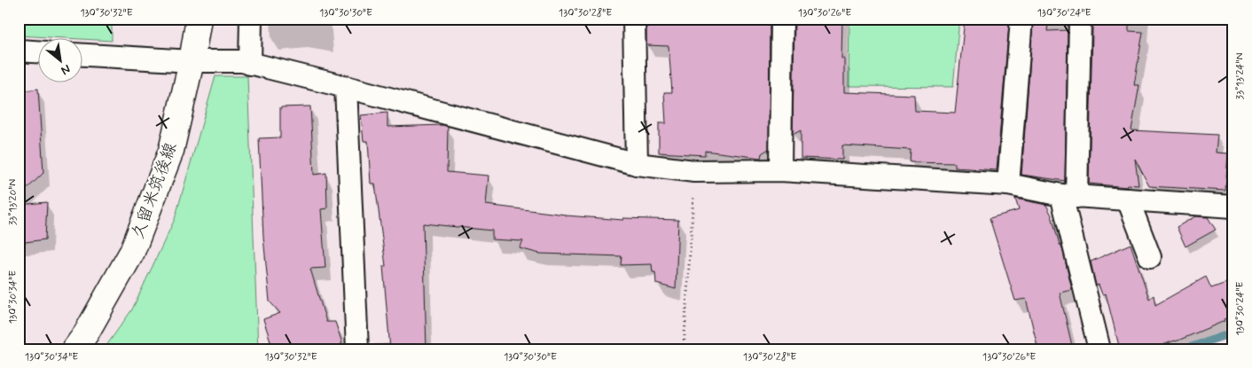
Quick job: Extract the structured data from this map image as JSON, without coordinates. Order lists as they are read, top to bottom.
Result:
{
  "streets": {
    "main road": ["久留米筑後線"]
  },
  "north": "bottom right",
  "coordinates": [
    "130°30'32\"E",
    "130°30'30\"E",
    "130°30'28\"E",
    "130°30'26\"E",
    "130°30'24\"E",
    "33°13'24\"N",
    "33°13'20\"N",
    "130°30'34\"E"
  ]
}
